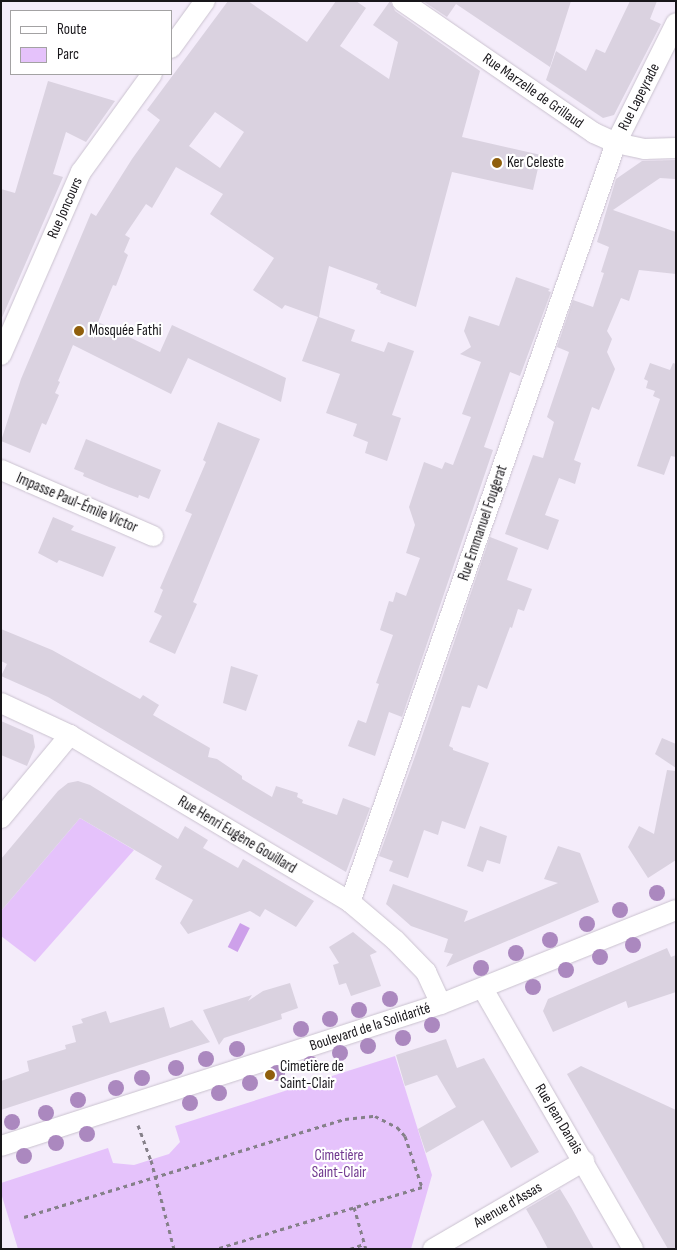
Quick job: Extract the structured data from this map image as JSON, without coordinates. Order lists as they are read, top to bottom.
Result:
{
  "streets": {
    "street": [
      "Rue Marzelle de Grillaud",
      "Rue Lapeyrade",
      "Rue Joncours",
      "Impasse Paul-Émile Victor",
      "Rue Emmanuel Fougerat",
      "Rue Henri Eugène Gouillard",
      "Boulevard de la Solidarité",
      "Rue Jean Danais",
      "Avenue d'Assas"
    ]
  },
  "crossings": [
    ["Rue Marzelle de Grillaud", "Rue Lapeyrade"],
    ["Rue Marzelle de Grillaud", "Rue Emmanuel Fougerat"],
    ["Rue Lapeyrade", "Rue Emmanuel Fougerat"],
    ["Rue Emmanuel Fougerat", "Rue Henri Eugène Gouillard"],
    ["Rue Henri Eugène Gouillard", "Boulevard de la Solidarité"],
    ["Boulevard de la Solidarité", "Rue Jean Danais"],
    ["Rue Jean Danais", "Avenue d'Assas"]
  ],
  "parks": ["Cimetière Saint-Clair"],
  "places": ["Ker Celeste", "Mosquée Fathi", "Cimetière de Saint-Clair"],
  "legend": ["Route", "Parc"]
}
